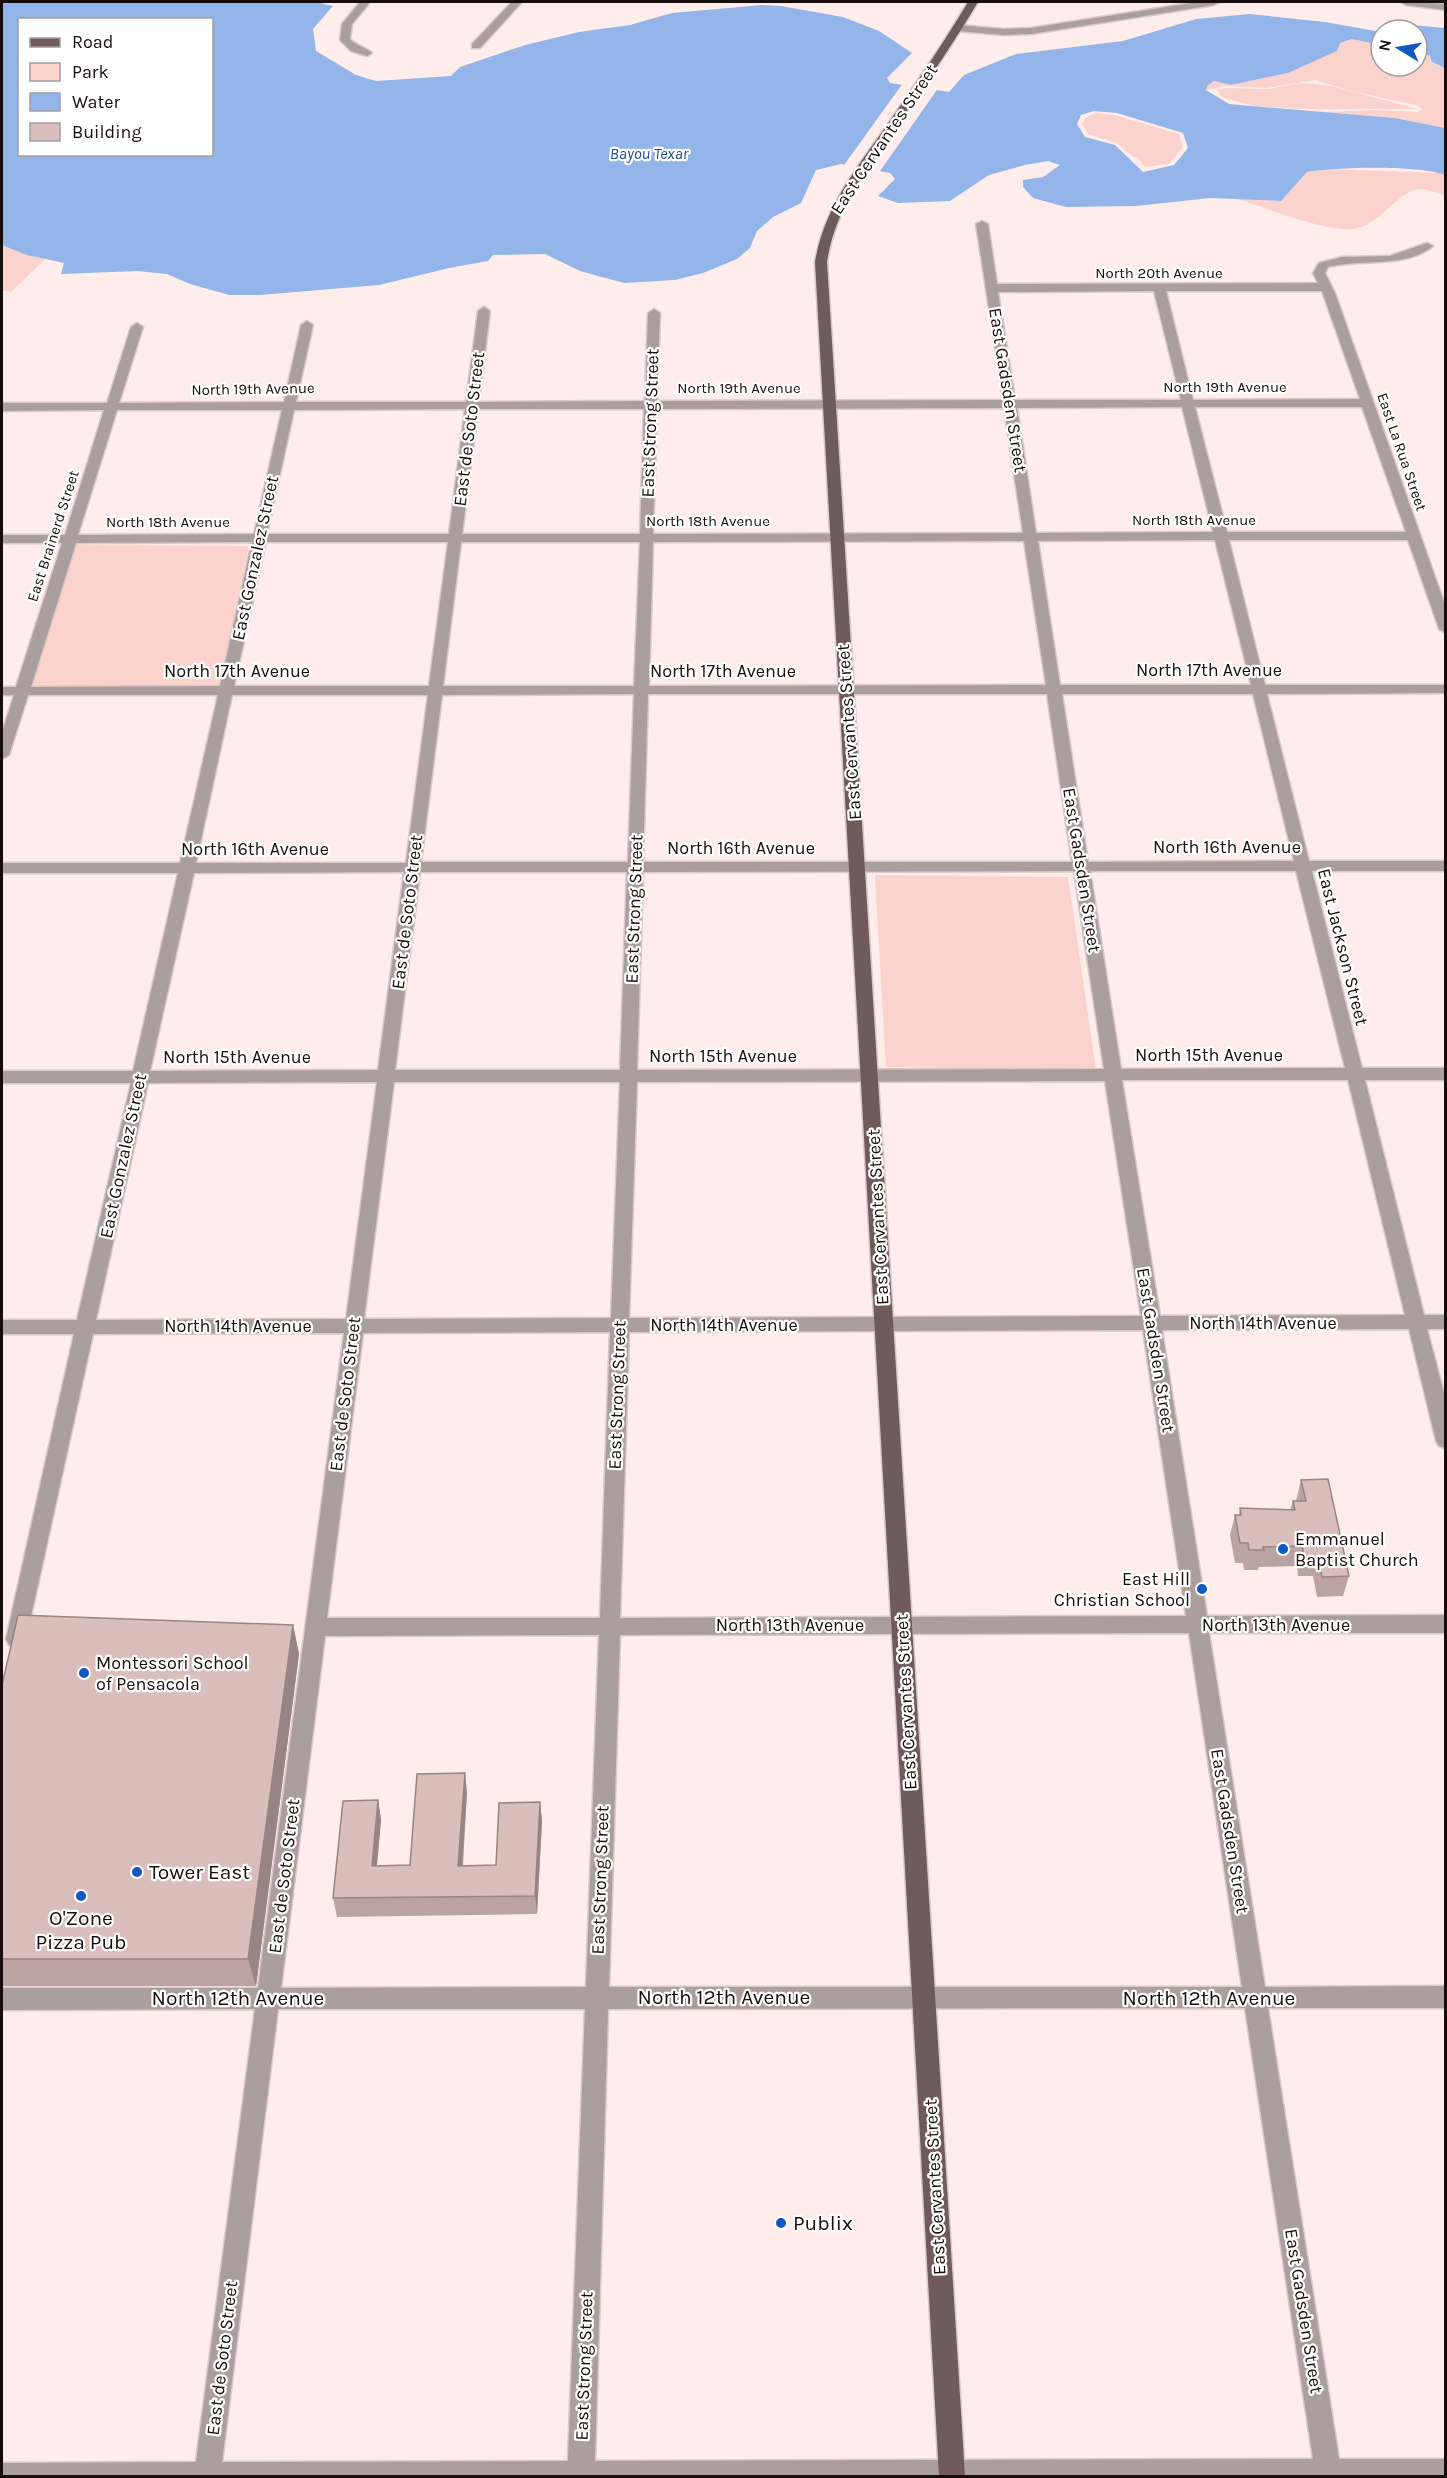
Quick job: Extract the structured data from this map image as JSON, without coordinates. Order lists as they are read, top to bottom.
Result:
{
  "streets": {
    "main road": ["East Cervantes Street"],
    "street": [
      "North 20th Avenue",
      "North 19th Avenue",
      "East Gadsden Street",
      "East Strong Street",
      "East de Soto Street",
      "East La Rua Street",
      "North 18th Avenue",
      "East Brainerd Street",
      "East Gonzalez Street",
      "North 17th Avenue",
      "North 16th Avenue",
      "East Jackson Street",
      "North 15th Avenue",
      "North 14th Avenue",
      "North 13th Avenue",
      "North 12th Avenue"
    ]
  },
  "crossings": [
    ["East Cervantes Street", "North 19th Avenue"],
    ["East Cervantes Street", "North 18th Avenue"],
    ["East Cervantes Street", "North 17th Avenue"],
    ["East Cervantes Street", "North 16th Avenue"],
    ["East Cervantes Street", "North 15th Avenue"],
    ["East Cervantes Street", "North 14th Avenue"],
    ["East Cervantes Street", "North 13th Avenue"],
    ["East Cervantes Street", "North 12th Avenue"],
    ["North 20th Avenue", "East Gadsden Street"],
    ["North 20th Avenue", "East La Rua Street"],
    ["North 20th Avenue", "East Jackson Street"],
    ["North 19th Avenue", "East Gadsden Street"],
    ["North 19th Avenue", "East Strong Street"],
    ["North 19th Avenue", "East de Soto Street"],
    ["North 19th Avenue", "East La Rua Street"],
    ["North 19th Avenue", "East Brainerd Street"],
    ["North 19th Avenue", "East Gonzalez Street"],
    ["North 19th Avenue", "East Jackson Street"],
    ["East Gadsden Street", "North 18th Avenue"],
    ["East Gadsden Street", "North 17th Avenue"],
    ["East Gadsden Street", "North 16th Avenue"],
    ["East Gadsden Street", "North 15th Avenue"],
    ["East Gadsden Street", "North 14th Avenue"],
    ["East Gadsden Street", "North 13th Avenue"],
    ["East Gadsden Street", "North 12th Avenue"],
    ["East Strong Street", "North 18th Avenue"],
    ["East Strong Street", "North 17th Avenue"],
    ["East Strong Street", "North 16th Avenue"],
    ["East Strong Street", "North 15th Avenue"],
    ["East Strong Street", "North 14th Avenue"],
    ["East Strong Street", "North 13th Avenue"],
    ["East Strong Street", "North 12th Avenue"],
    ["East de Soto Street", "North 18th Avenue"],
    ["East de Soto Street", "North 17th Avenue"],
    ["East de Soto Street", "North 16th Avenue"],
    ["East de Soto Street", "North 15th Avenue"],
    ["East de Soto Street", "North 14th Avenue"],
    ["East de Soto Street", "North 13th Avenue"],
    ["East de Soto Street", "North 12th Avenue"],
    ["East La Rua Street", "North 18th Avenue"],
    ["North 18th Avenue", "East Brainerd Street"],
    ["North 18th Avenue", "East Gonzalez Street"],
    ["North 18th Avenue", "East Jackson Street"],
    ["East Brainerd Street", "North 17th Avenue"],
    ["East Gonzalez Street", "North 17th Avenue"],
    ["East Gonzalez Street", "North 16th Avenue"],
    ["East Gonzalez Street", "North 15th Avenue"],
    ["East Gonzalez Street", "North 14th Avenue"],
    ["North 17th Avenue", "East Jackson Street"],
    ["North 16th Avenue", "East Jackson Street"],
    ["East Jackson Street", "North 15th Avenue"],
    ["East Jackson Street", "North 14th Avenue"]
  ],
  "water": ["Bayou Texar"],
  "places": [
    "Emmanuel Baptist Church",
    "East Hill Christian School",
    "Montessori School of Pensacola",
    "Tower East",
    "O'Zone Pizza Pub",
    "Publix"
  ],
  "legend": [
    "Road",
    "Park",
    "Water",
    "Building"
  ],
  "north": "left"
}
